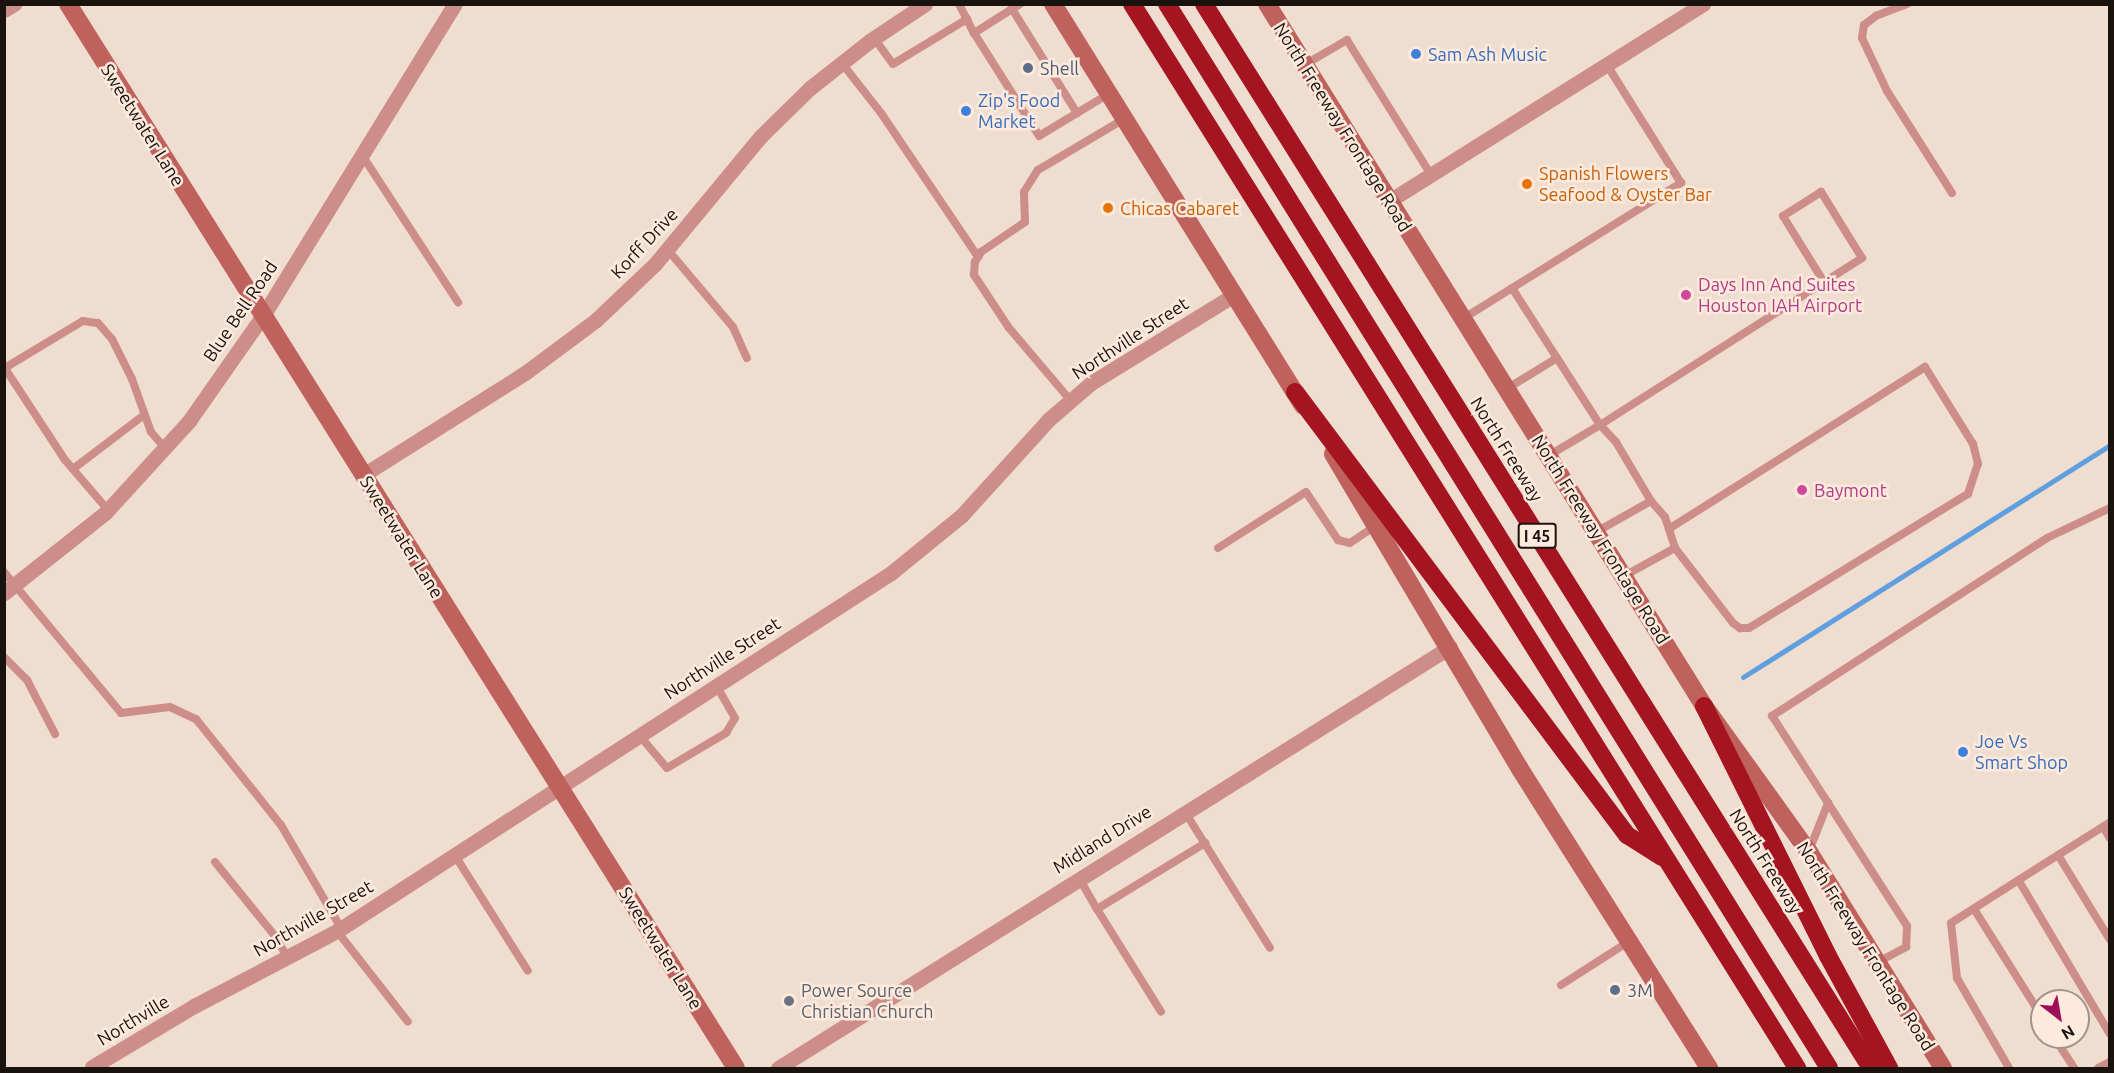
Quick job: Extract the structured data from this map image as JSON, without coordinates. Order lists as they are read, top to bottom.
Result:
{
  "streets": {
    "highway": ["North Freeway", "I 45"],
    "main road": ["Sweetwater Lane", "North Freeway Frontage Road"],
    "street": [
      "Korff Drive",
      "Blue Bell Road",
      "Northville Street",
      "Midland Drive",
      "Northville"
    ]
  },
  "crossings": [
    ["Sweetwater Lane", "Korff Drive"],
    ["Sweetwater Lane", "Blue Bell Road"],
    ["Sweetwater Lane", "Northville Street"],
    ["Northville Street", "Northville"]
  ],
  "places": [
    "Sam Ash Music",
    "Shell",
    "Zip's Food Market",
    "Spanish Flowers Seafood & Oyster Bar",
    "Chicas Cabaret",
    "Days Inn And Suites Houston IAH Airport",
    "Baymont",
    "Joe Vs Smart Shop",
    "3M",
    "Power Source Christian Church"
  ],
  "north": "bottom right"
}
